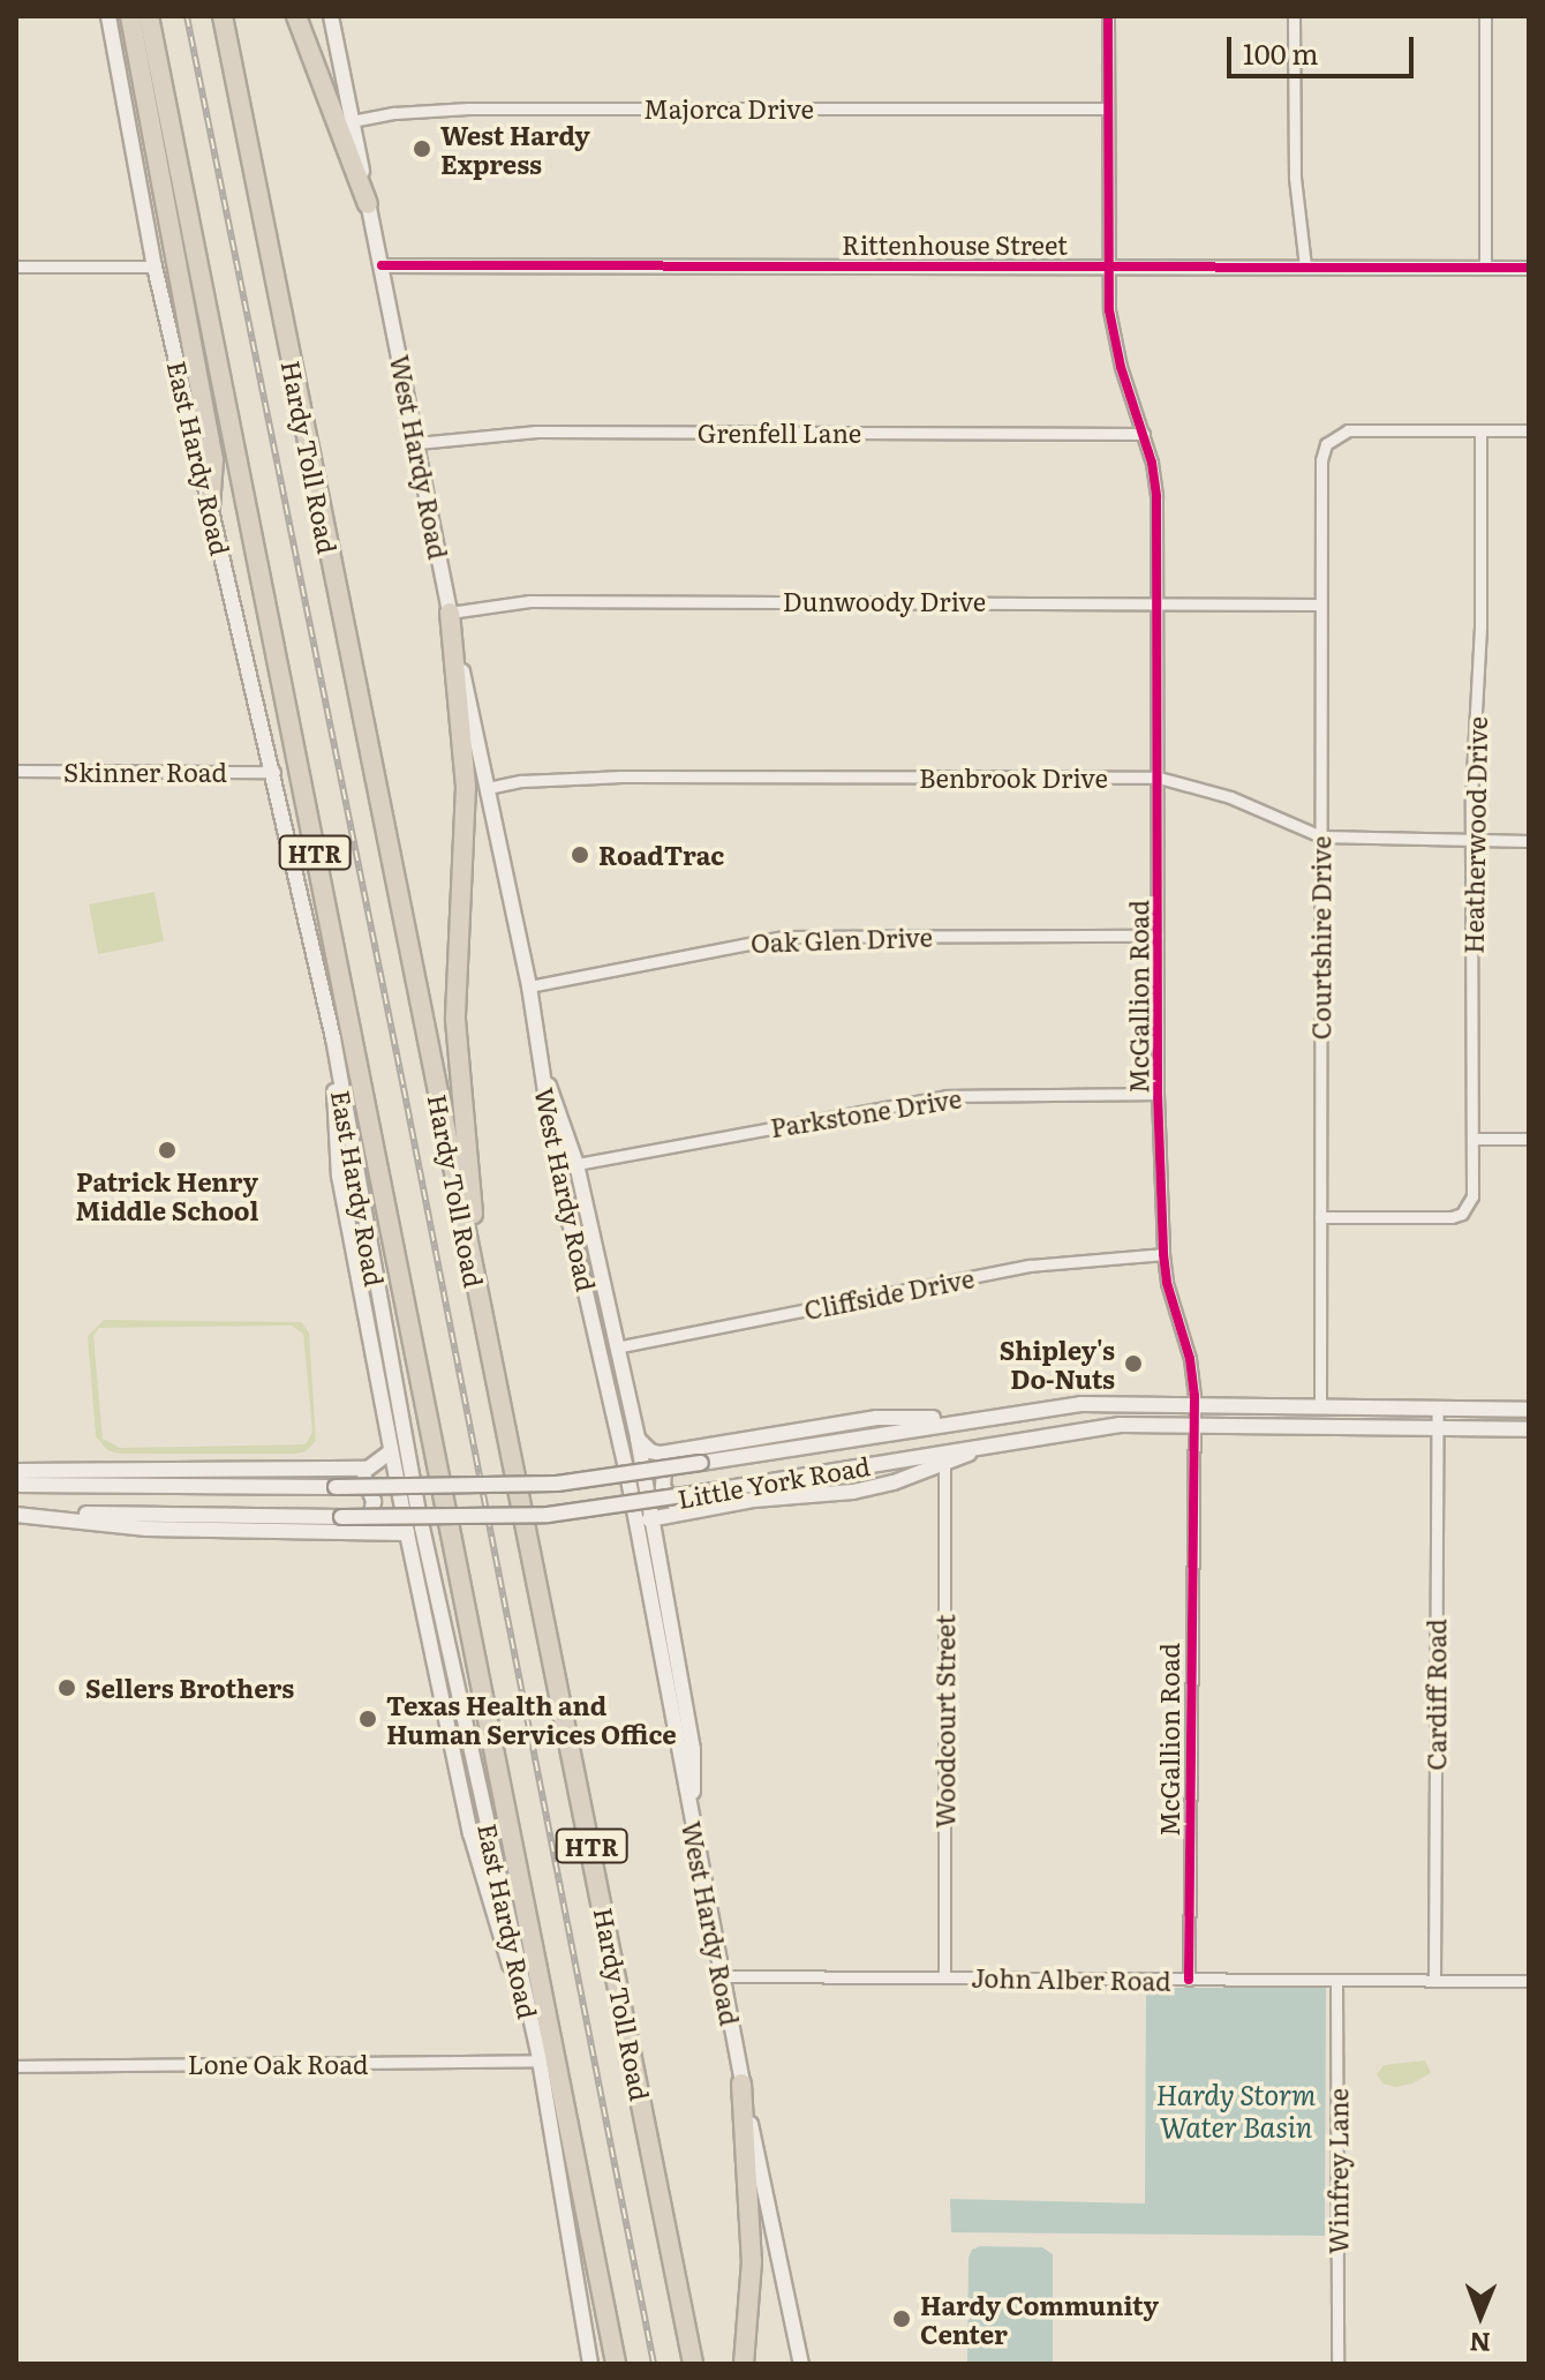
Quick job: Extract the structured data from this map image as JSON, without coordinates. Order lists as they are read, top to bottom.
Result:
{
  "streets": {
    "highway": ["Hardy Toll Road", "HTR"],
    "main road": ["West Hardy Road", "East Hardy Road", "Little York Road"],
    "street": [
      "Majorca Drive",
      "Rittenhouse Street",
      "Grenfell Lane",
      "Dunwoody Drive",
      "Skinner Road",
      "Benbrook Drive",
      "Heatherwood Drive",
      "Courtshire Drive",
      "Oak Glen Drive",
      "McGallion Road",
      "Parkstone Drive",
      "Cliffside Drive",
      "Cardiff Road",
      "Woodcourt Street",
      "John Alber Road",
      "Lone Oak Road",
      "Winfrey Lane"
    ]
  },
  "crossings": [
    ["Majorca Drive", "West Hardy Road"],
    ["Majorca Drive", "McGallion Road"],
    ["Rittenhouse Street", "West Hardy Road"],
    ["Rittenhouse Street", "McGallion Road"],
    ["Grenfell Lane", "West Hardy Road"],
    ["Grenfell Lane", "McGallion Road"],
    ["West Hardy Road", "Dunwoody Drive"],
    ["West Hardy Road", "Benbrook Drive"],
    ["West Hardy Road", "Oak Glen Drive"],
    ["West Hardy Road", "Little York Road"],
    ["West Hardy Road", "John Alber Road"],
    ["East Hardy Road", "Skinner Road"],
    ["East Hardy Road", "Little York Road"],
    ["East Hardy Road", "Lone Oak Road"],
    ["Dunwoody Drive", "Courtshire Drive"],
    ["Dunwoody Drive", "McGallion Road"],
    ["Benbrook Drive", "Heatherwood Drive"],
    ["Benbrook Drive", "Courtshire Drive"],
    ["Benbrook Drive", "McGallion Road"],
    ["Heatherwood Drive", "Courtshire Drive"],
    ["Courtshire Drive", "Little York Road"],
    ["Oak Glen Drive", "McGallion Road"],
    ["McGallion Road", "Parkstone Drive"],
    ["McGallion Road", "Cliffside Drive"],
    ["McGallion Road", "Little York Road"],
    ["McGallion Road", "John Alber Road"],
    ["Little York Road", "Cardiff Road"],
    ["Cardiff Road", "John Alber Road"],
    ["Woodcourt Street", "John Alber Road"],
    ["John Alber Road", "Winfrey Lane"]
  ],
  "water": ["Hardy Storm Water Basin"],
  "places": [
    "West Hardy Express",
    "RoadTrac",
    "Patrick Henry Middle School",
    "Shipley's Do-Nuts",
    "Sellers Brothers",
    "Texas Health and Human Services Office",
    "Hardy Community Center"
  ],
  "scale_bar": "100 m",
  "north": "bottom"
}
